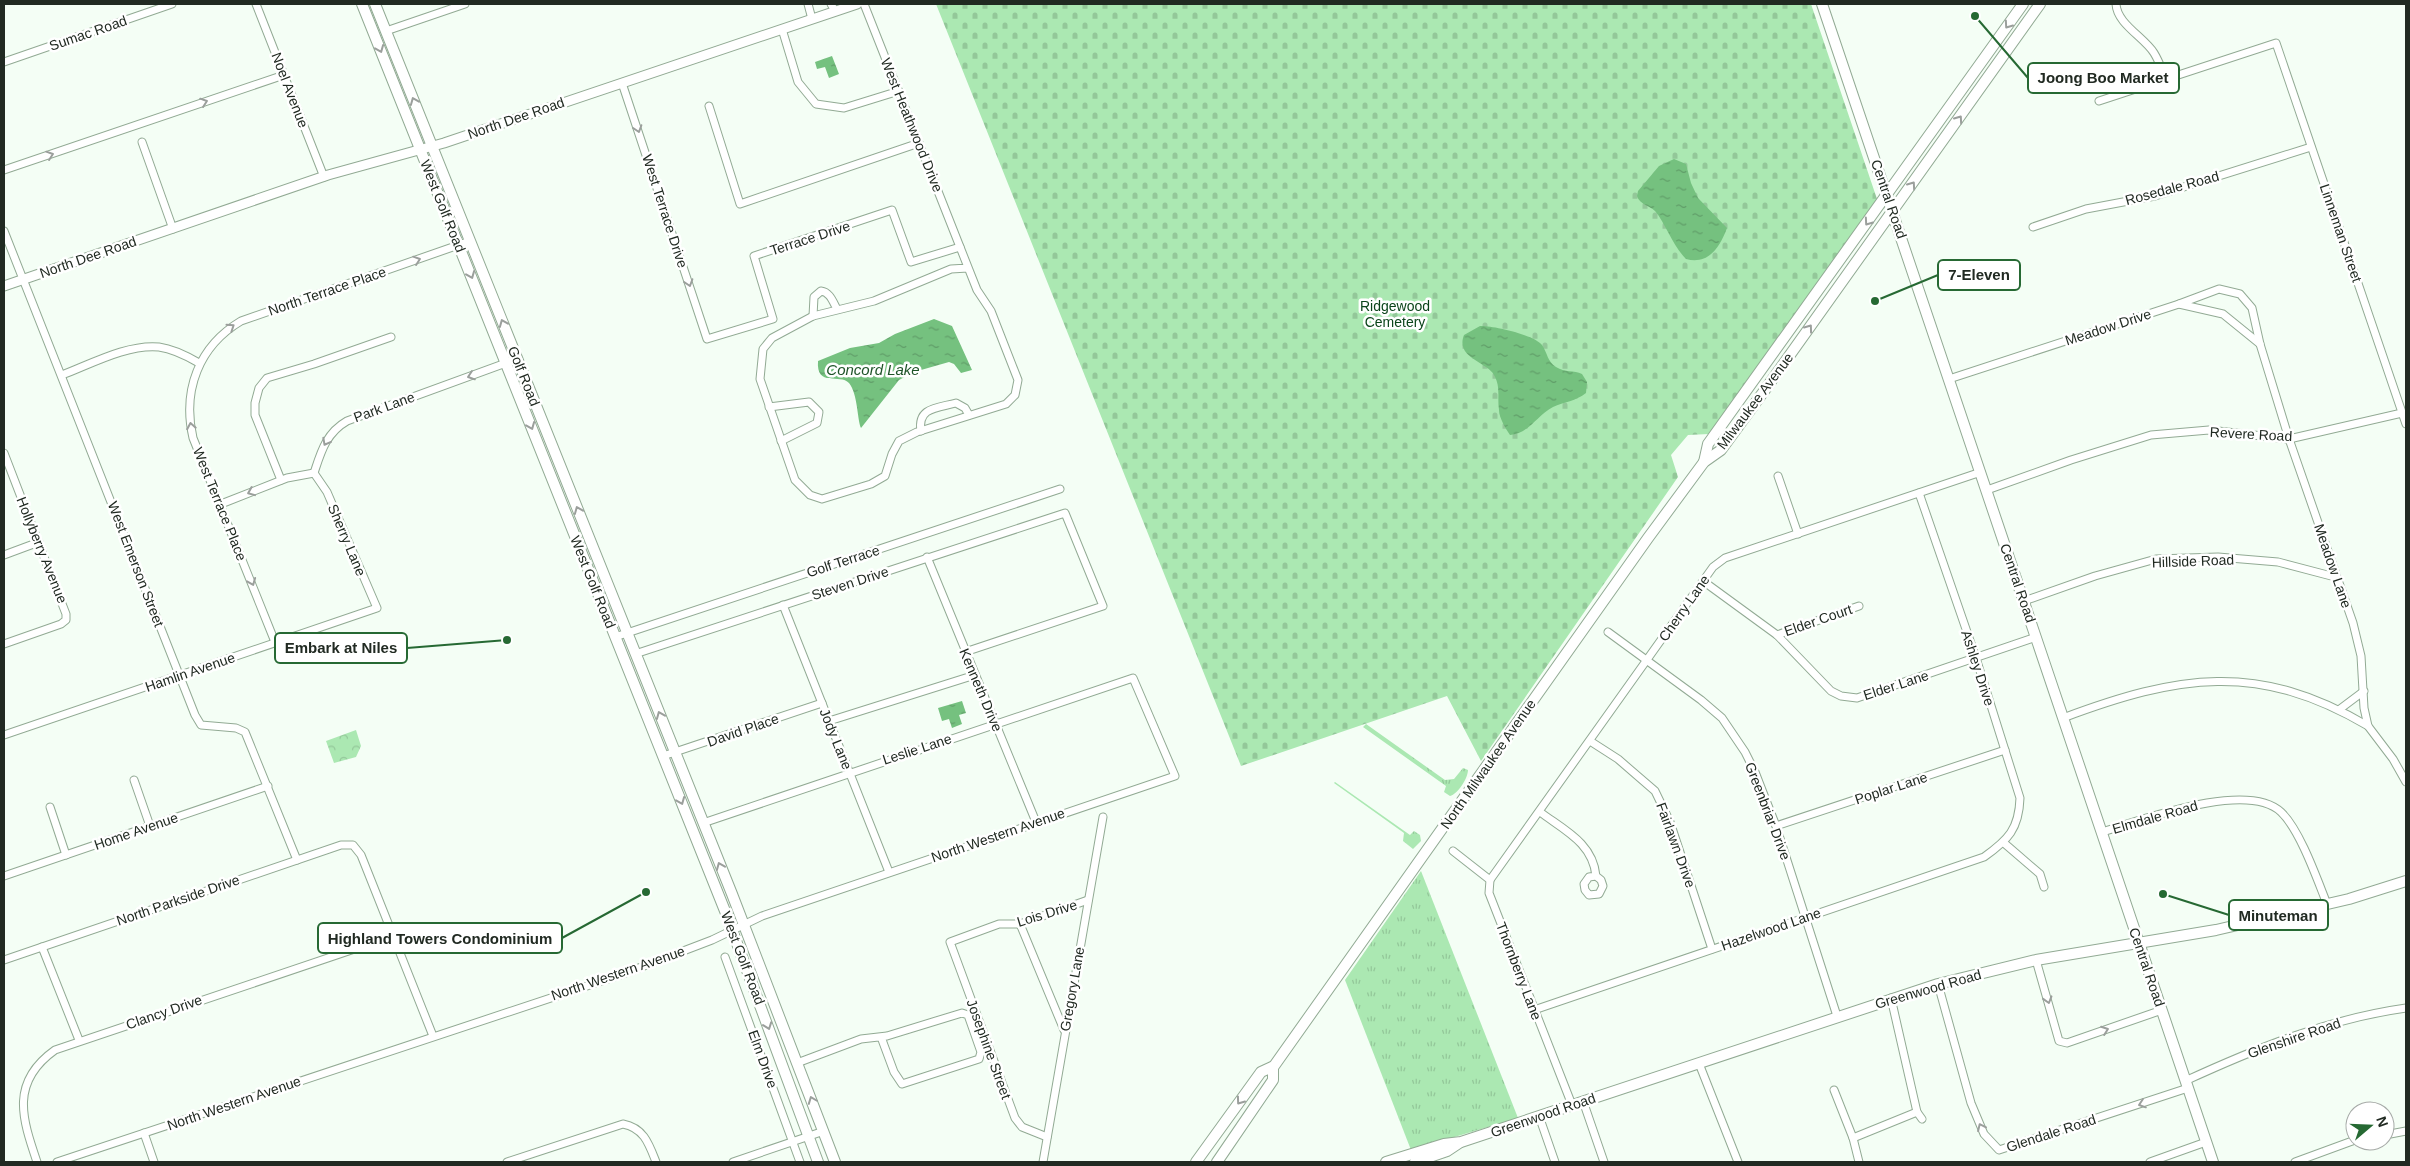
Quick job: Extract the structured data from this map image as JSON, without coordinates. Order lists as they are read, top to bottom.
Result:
{
  "streets": {
    "main road": [
      "Central Road",
      "West Golf Road",
      "Golf Road",
      "Milwaukee Avenue",
      "North Milwaukee Avenue",
      "Greenwood Road"
    ],
    "street": [
      "Sumac Road",
      "Noel Avenue",
      "North Dee Road",
      "West Heathwood Drive",
      "Rosedale Road",
      "West Terrace Drive",
      "Linneman Street",
      "Terrace Drive",
      "North Terrace Place",
      "Meadow Drive",
      "Park Lane",
      "Revere Road",
      "West Terrace Place",
      "Sherry Lane",
      "Hollyberry Avenue",
      "Golf Terrace",
      "Hillside Road",
      "West Emerson Street",
      "Meadow Lane",
      "Steven Drive",
      "Cherry Lane",
      "Elder Court",
      "Ashley Drive",
      "Hamlin Avenue",
      "Elder Lane",
      "Kenneth Drive",
      "David Place",
      "Jody Lane",
      "Leslie Lane",
      "Poplar Lane",
      "Greenbriar Drive",
      "Elmdale Road",
      "Home Avenue",
      "North Western Avenue",
      "Fairlawn Drive",
      "North Parkside Drive",
      "Lois Drive",
      "Hazelwood Lane",
      "Thornberry Lane",
      "Gregory Lane",
      "Clancy Drive",
      "Glenshire Road",
      "Josephine Street",
      "Elm Drive",
      "Glendale Road"
    ]
  },
  "crossings": [
    ["Noel Avenue", "North Dee Road"],
    ["North Dee Road", "West Golf Road"],
    ["North Dee Road", "West Terrace Drive"],
    ["North Dee Road", "West Emerson Street"],
    ["West Heathwood Drive", "Terrace Drive"],
    ["Rosedale Road", "Linneman Street"],
    ["Central Road", "Meadow Drive"],
    ["Central Road", "Milwaukee Avenue"],
    ["Central Road", "Revere Road"],
    ["Central Road", "Hillside Road"],
    ["Central Road", "Cherry Lane"],
    ["Central Road", "Elder Lane"],
    ["Central Road", "Elmdale Road"],
    ["Central Road", "Greenwood Road"],
    ["Central Road", "Glenshire Road"],
    ["Central Road", "Glendale Road"],
    ["West Golf Road", "North Terrace Place"],
    ["West Golf Road", "Golf Road"],
    ["West Golf Road", "Park Lane"],
    ["West Golf Road", "Golf Terrace"],
    ["West Golf Road", "Steven Drive"],
    ["West Golf Road", "David Place"],
    ["West Golf Road", "Leslie Lane"],
    ["West Golf Road", "North Western Avenue"],
    ["West Terrace Drive", "Terrace Drive"],
    ["Linneman Street", "Revere Road"],
    ["North Terrace Place", "West Terrace Place"],
    ["Meadow Drive", "Meadow Lane"],
    ["Golf Road", "Park Lane"],
    ["Milwaukee Avenue", "North Milwaukee Avenue"],
    ["Park Lane", "Sherry Lane"],
    ["Revere Road", "Meadow Lane"],
    ["West Terrace Place", "Hamlin Avenue"],
    ["Sherry Lane", "Hamlin Avenue"],
    ["Hillside Road", "Meadow Lane"],
    ["West Emerson Street", "Hamlin Avenue"],
    ["West Emerson Street", "Home Avenue"],
    ["West Emerson Street", "North Parkside Drive"],
    ["Steven Drive", "Kenneth Drive"],
    ["Steven Drive", "Jody Lane"],
    ["Cherry Lane", "Ashley Drive"],
    ["Cherry Lane", "Elder Lane"],
    ["Cherry Lane", "Greenbriar Drive"],
    ["Cherry Lane", "Fairlawn Drive"],
    ["Cherry Lane", "Thornberry Lane"],
    ["Elder Court", "Elder Lane"],
    ["Ashley Drive", "Elder Lane"],
    ["Ashley Drive", "Poplar Lane"],
    ["Ashley Drive", "Hazelwood Lane"],
    ["Kenneth Drive", "Leslie Lane"],
    ["Kenneth Drive", "North Western Avenue"],
    ["David Place", "Jody Lane"],
    ["Jody Lane", "Leslie Lane"],
    ["Jody Lane", "North Western Avenue"],
    ["Leslie Lane", "North Western Avenue"],
    ["Poplar Lane", "Greenbriar Drive"],
    ["Greenbriar Drive", "Hazelwood Lane"],
    ["Greenbriar Drive", "Greenwood Road"],
    ["Elmdale Road", "Greenwood Road"],
    ["Fairlawn Drive", "Hazelwood Lane"],
    ["North Parkside Drive", "Clancy Drive"],
    ["Lois Drive", "Gregory Lane"],
    ["Lois Drive", "Josephine Street"],
    ["Hazelwood Lane", "Thornberry Lane"],
    ["Thornberry Lane", "Greenwood Road"],
    ["Gregory Lane", "Josephine Street"],
    ["Greenwood Road", "Glendale Road"],
    ["Glenshire Road", "Glendale Road"]
  ],
  "one_way": [
    "West Terrace Drive",
    "North Terrace Place",
    "Golf Road",
    "Park Lane"
  ],
  "water": ["Concord Lake"],
  "parks": ["Ridgewood Cemetery"],
  "places": [
    "Joong Boo Market",
    "7-Eleven",
    "Embark at Niles",
    "Highland Towers Condominium",
    "Minuteman"
  ],
  "north": "right"
}
